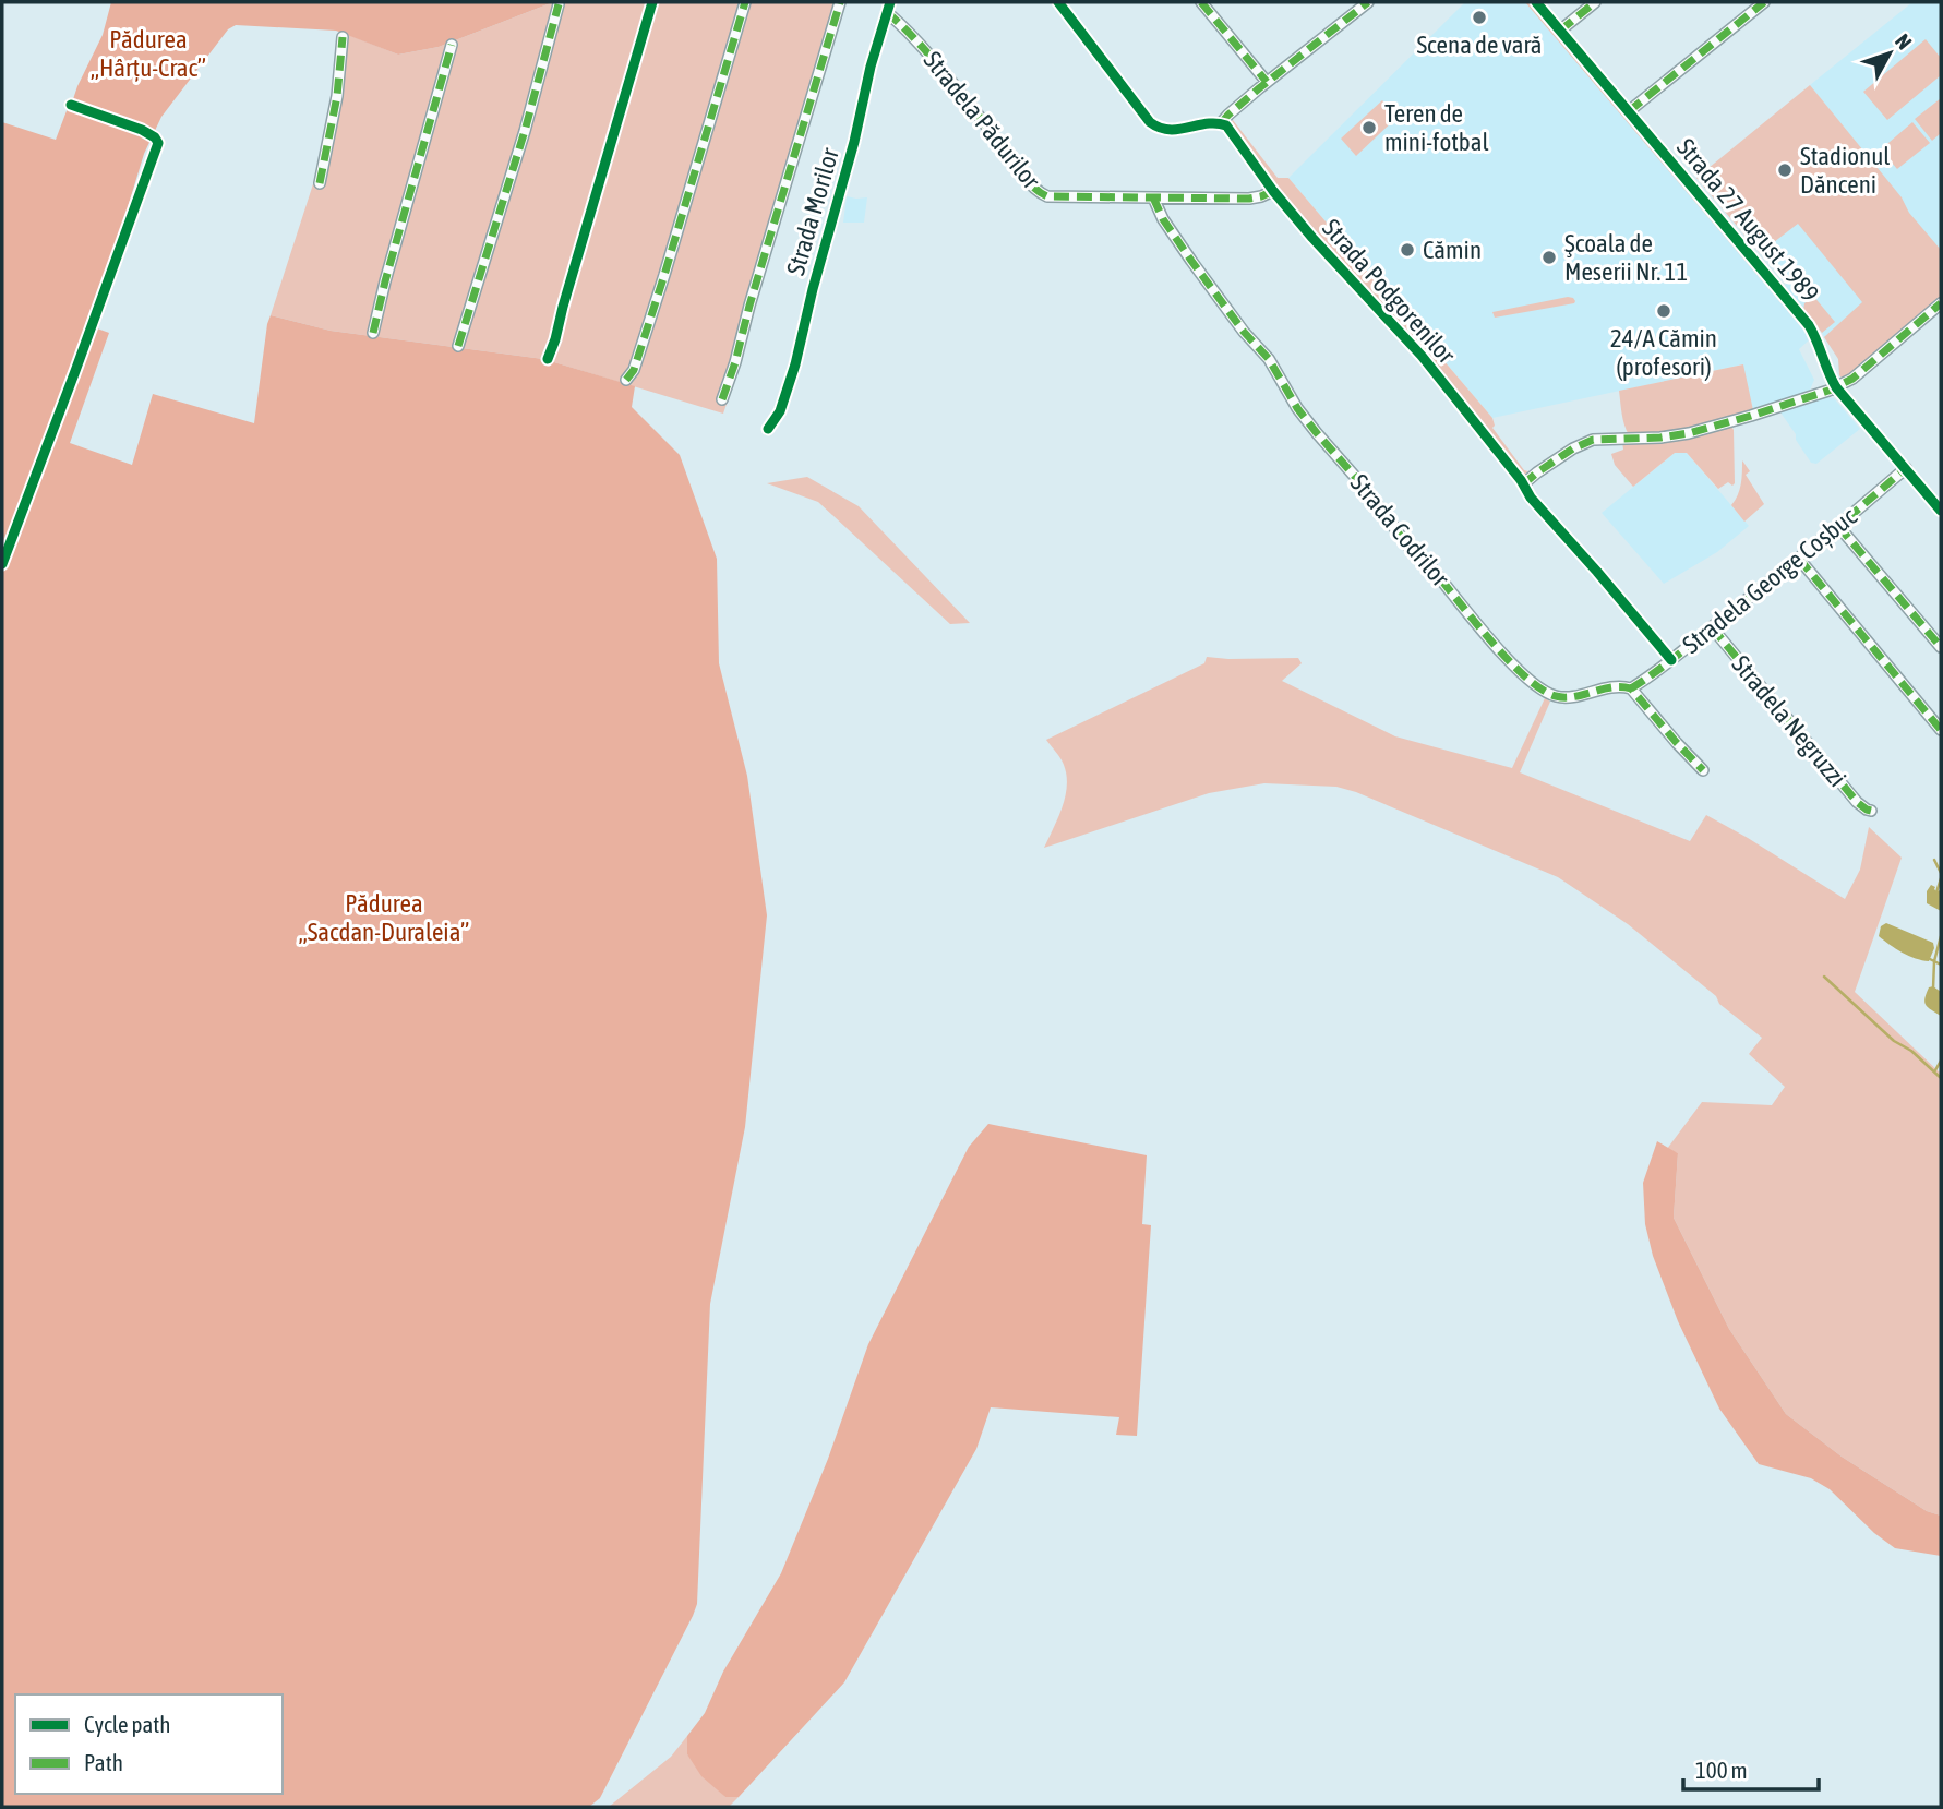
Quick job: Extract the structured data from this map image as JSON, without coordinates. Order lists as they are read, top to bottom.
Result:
{
  "streets": {
    "street": [
      "Stradela Pădurilor",
      "Strada Morilor",
      "Strada 27 August 1989",
      "Strada Podgorenilor",
      "Strada Codrilor",
      "Stradela George Coșbuc",
      "Stradela Negruzzi"
    ]
  },
  "crossings": [
    ["Stradela Pădurilor", "Strada Morilor"],
    ["Stradela Pădurilor", "Strada Podgorenilor"],
    ["Stradela Pădurilor", "Strada Codrilor"],
    ["Strada 27 August 1989", "Stradela George Coșbuc"],
    ["Strada Podgorenilor", "Stradela George Coșbuc"],
    ["Strada Codrilor", "Stradela George Coșbuc"],
    ["Stradela George Coșbuc", "Stradela Negruzzi"]
  ],
  "parks": ["Pădurea „Hârțu-Crac”", "Pădurea „Sacdan-Duraleia”"],
  "places": [
    "Scena de vară",
    "Teren de mini-fotbal",
    "Stadionul Dănceni",
    "Cămin",
    "Şcoala de Meserii Nr. 11",
    "24/A Cămin (profesori)"
  ],
  "legend": ["Cycle path", "Path"],
  "scale_bar": "100 m",
  "north": "top right"
}
